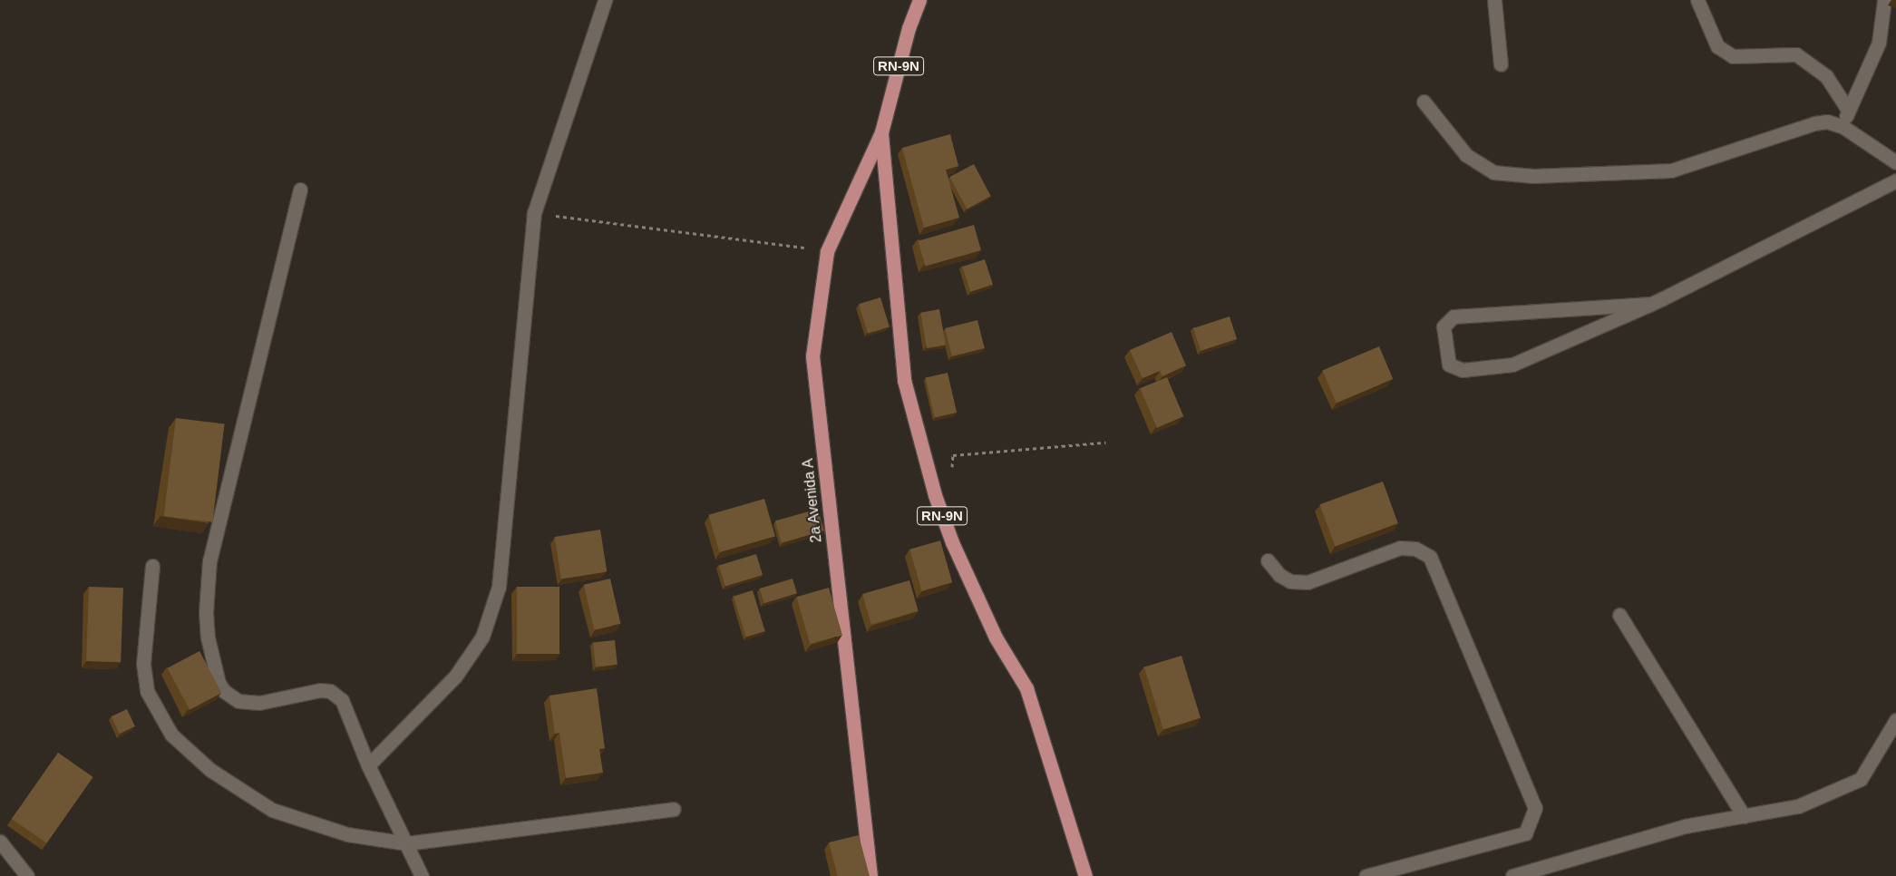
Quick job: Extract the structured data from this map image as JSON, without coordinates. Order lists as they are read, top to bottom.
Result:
{
  "streets": {
    "main road": ["RN-9N", "2a Avenida A"]
  },
  "crossings": [
    ["RN-9N", "2a Avenida A"]
  ]
}
